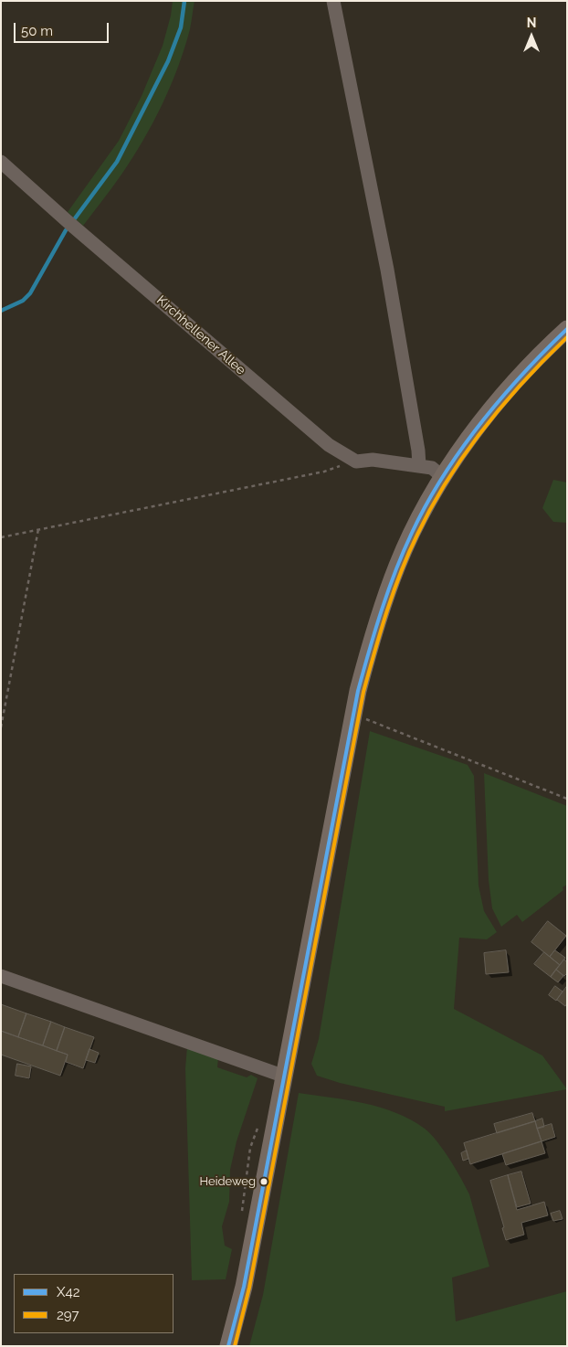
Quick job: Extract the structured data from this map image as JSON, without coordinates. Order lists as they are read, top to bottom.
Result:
{
  "streets": {
    "street": ["Kirchhellener Allee"]
  },
  "places": ["Heideweg"],
  "lines": ["transit line X42", "transit line 297"],
  "legend": ["X42", "297"],
  "scale_bar": "50 m",
  "north": "top"
}
